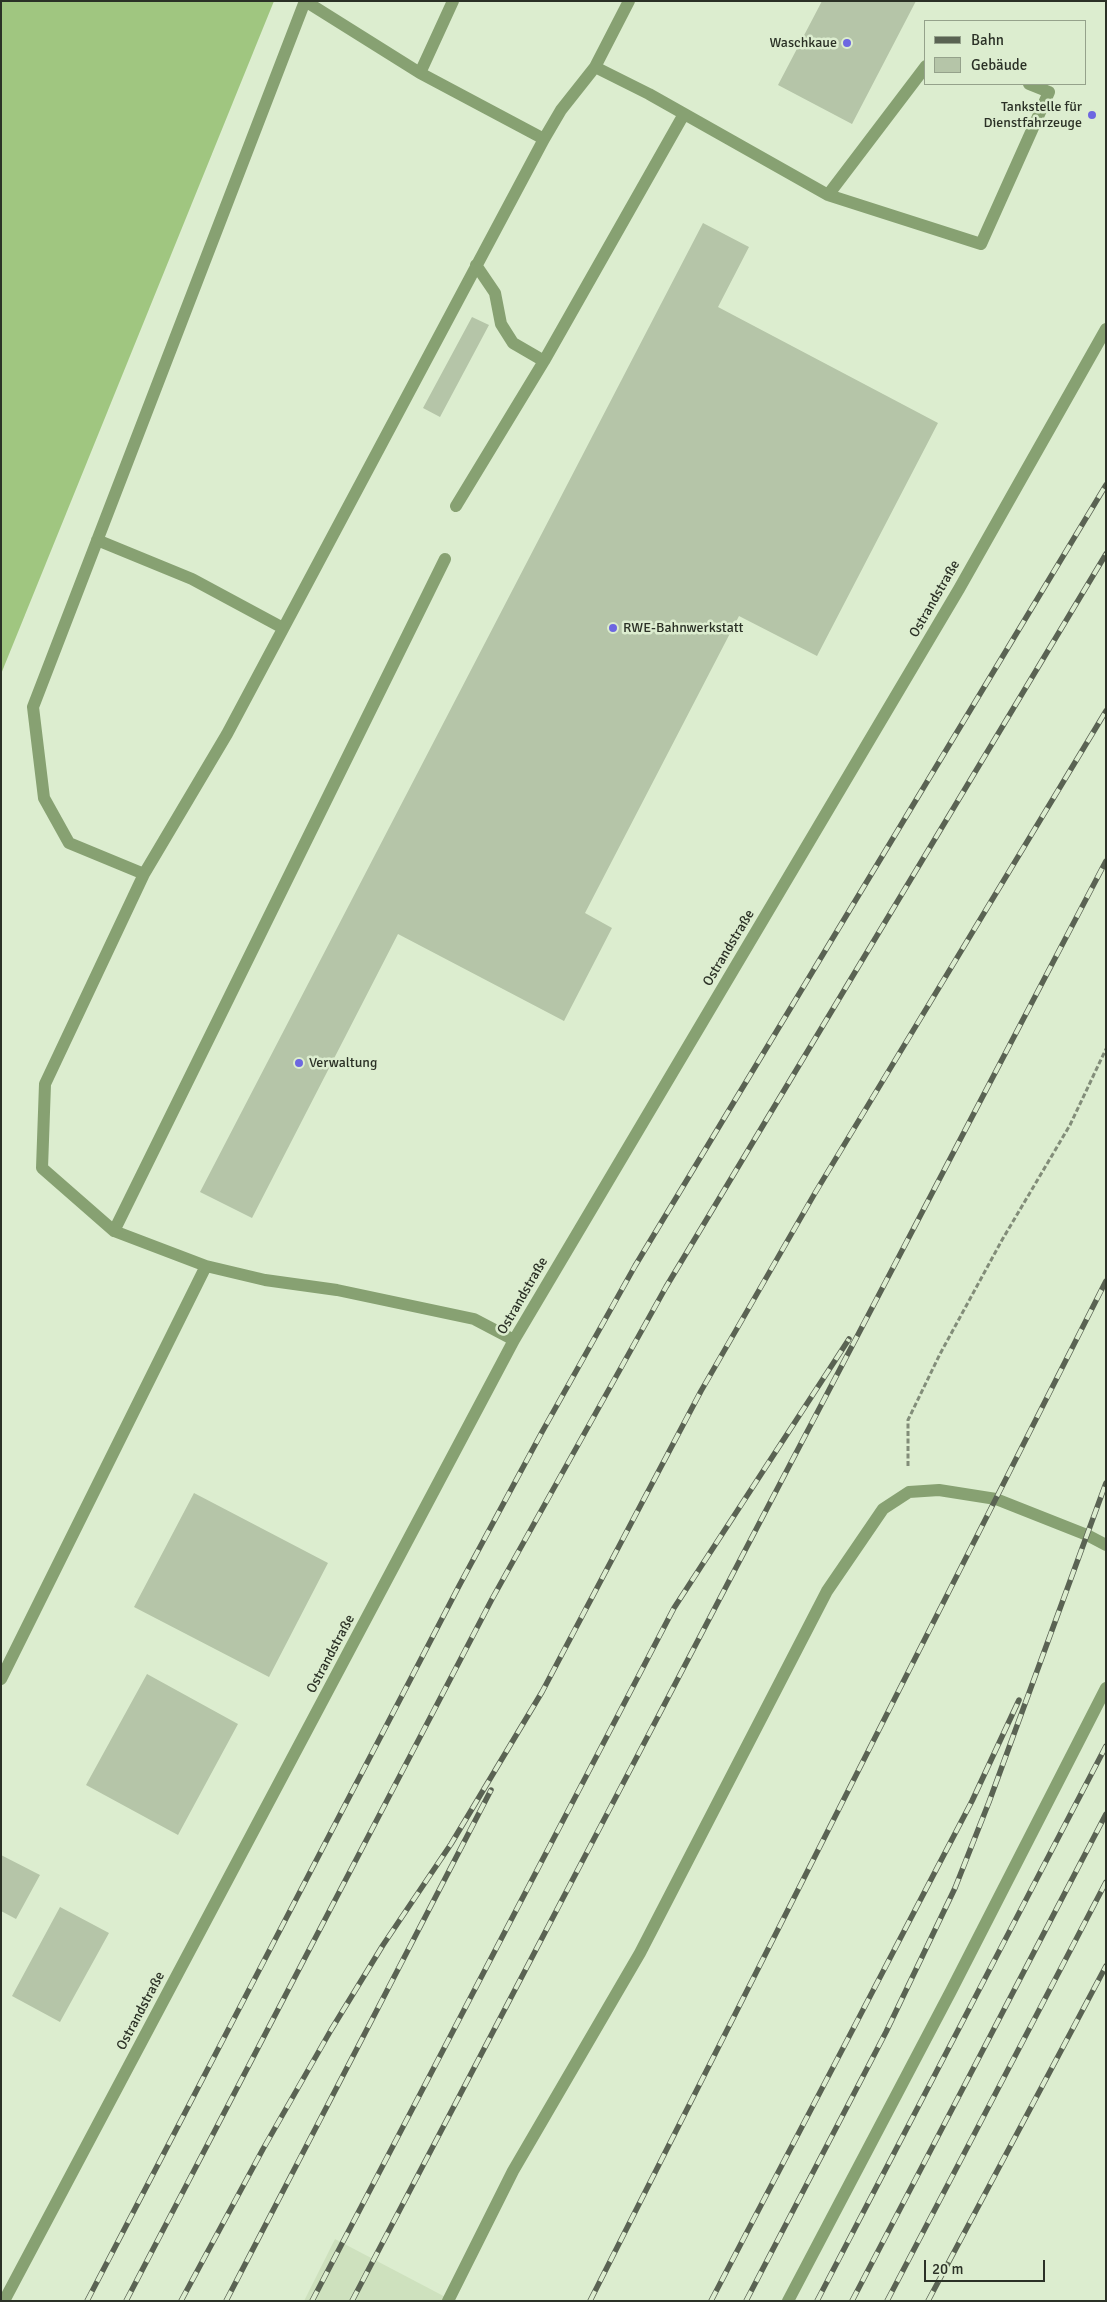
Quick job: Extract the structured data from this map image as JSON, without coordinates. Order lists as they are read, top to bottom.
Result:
{
  "streets": {
    "lane": ["Ostrandstraße"]
  },
  "places": [
    "Waschkaue",
    "Tankstelle für Dienstfahrzeuge",
    "RWE-Bahnwerkstatt",
    "Verwaltung"
  ],
  "legend": ["Bahn", "Gebäude"],
  "scale_bar": "20 m"
}
